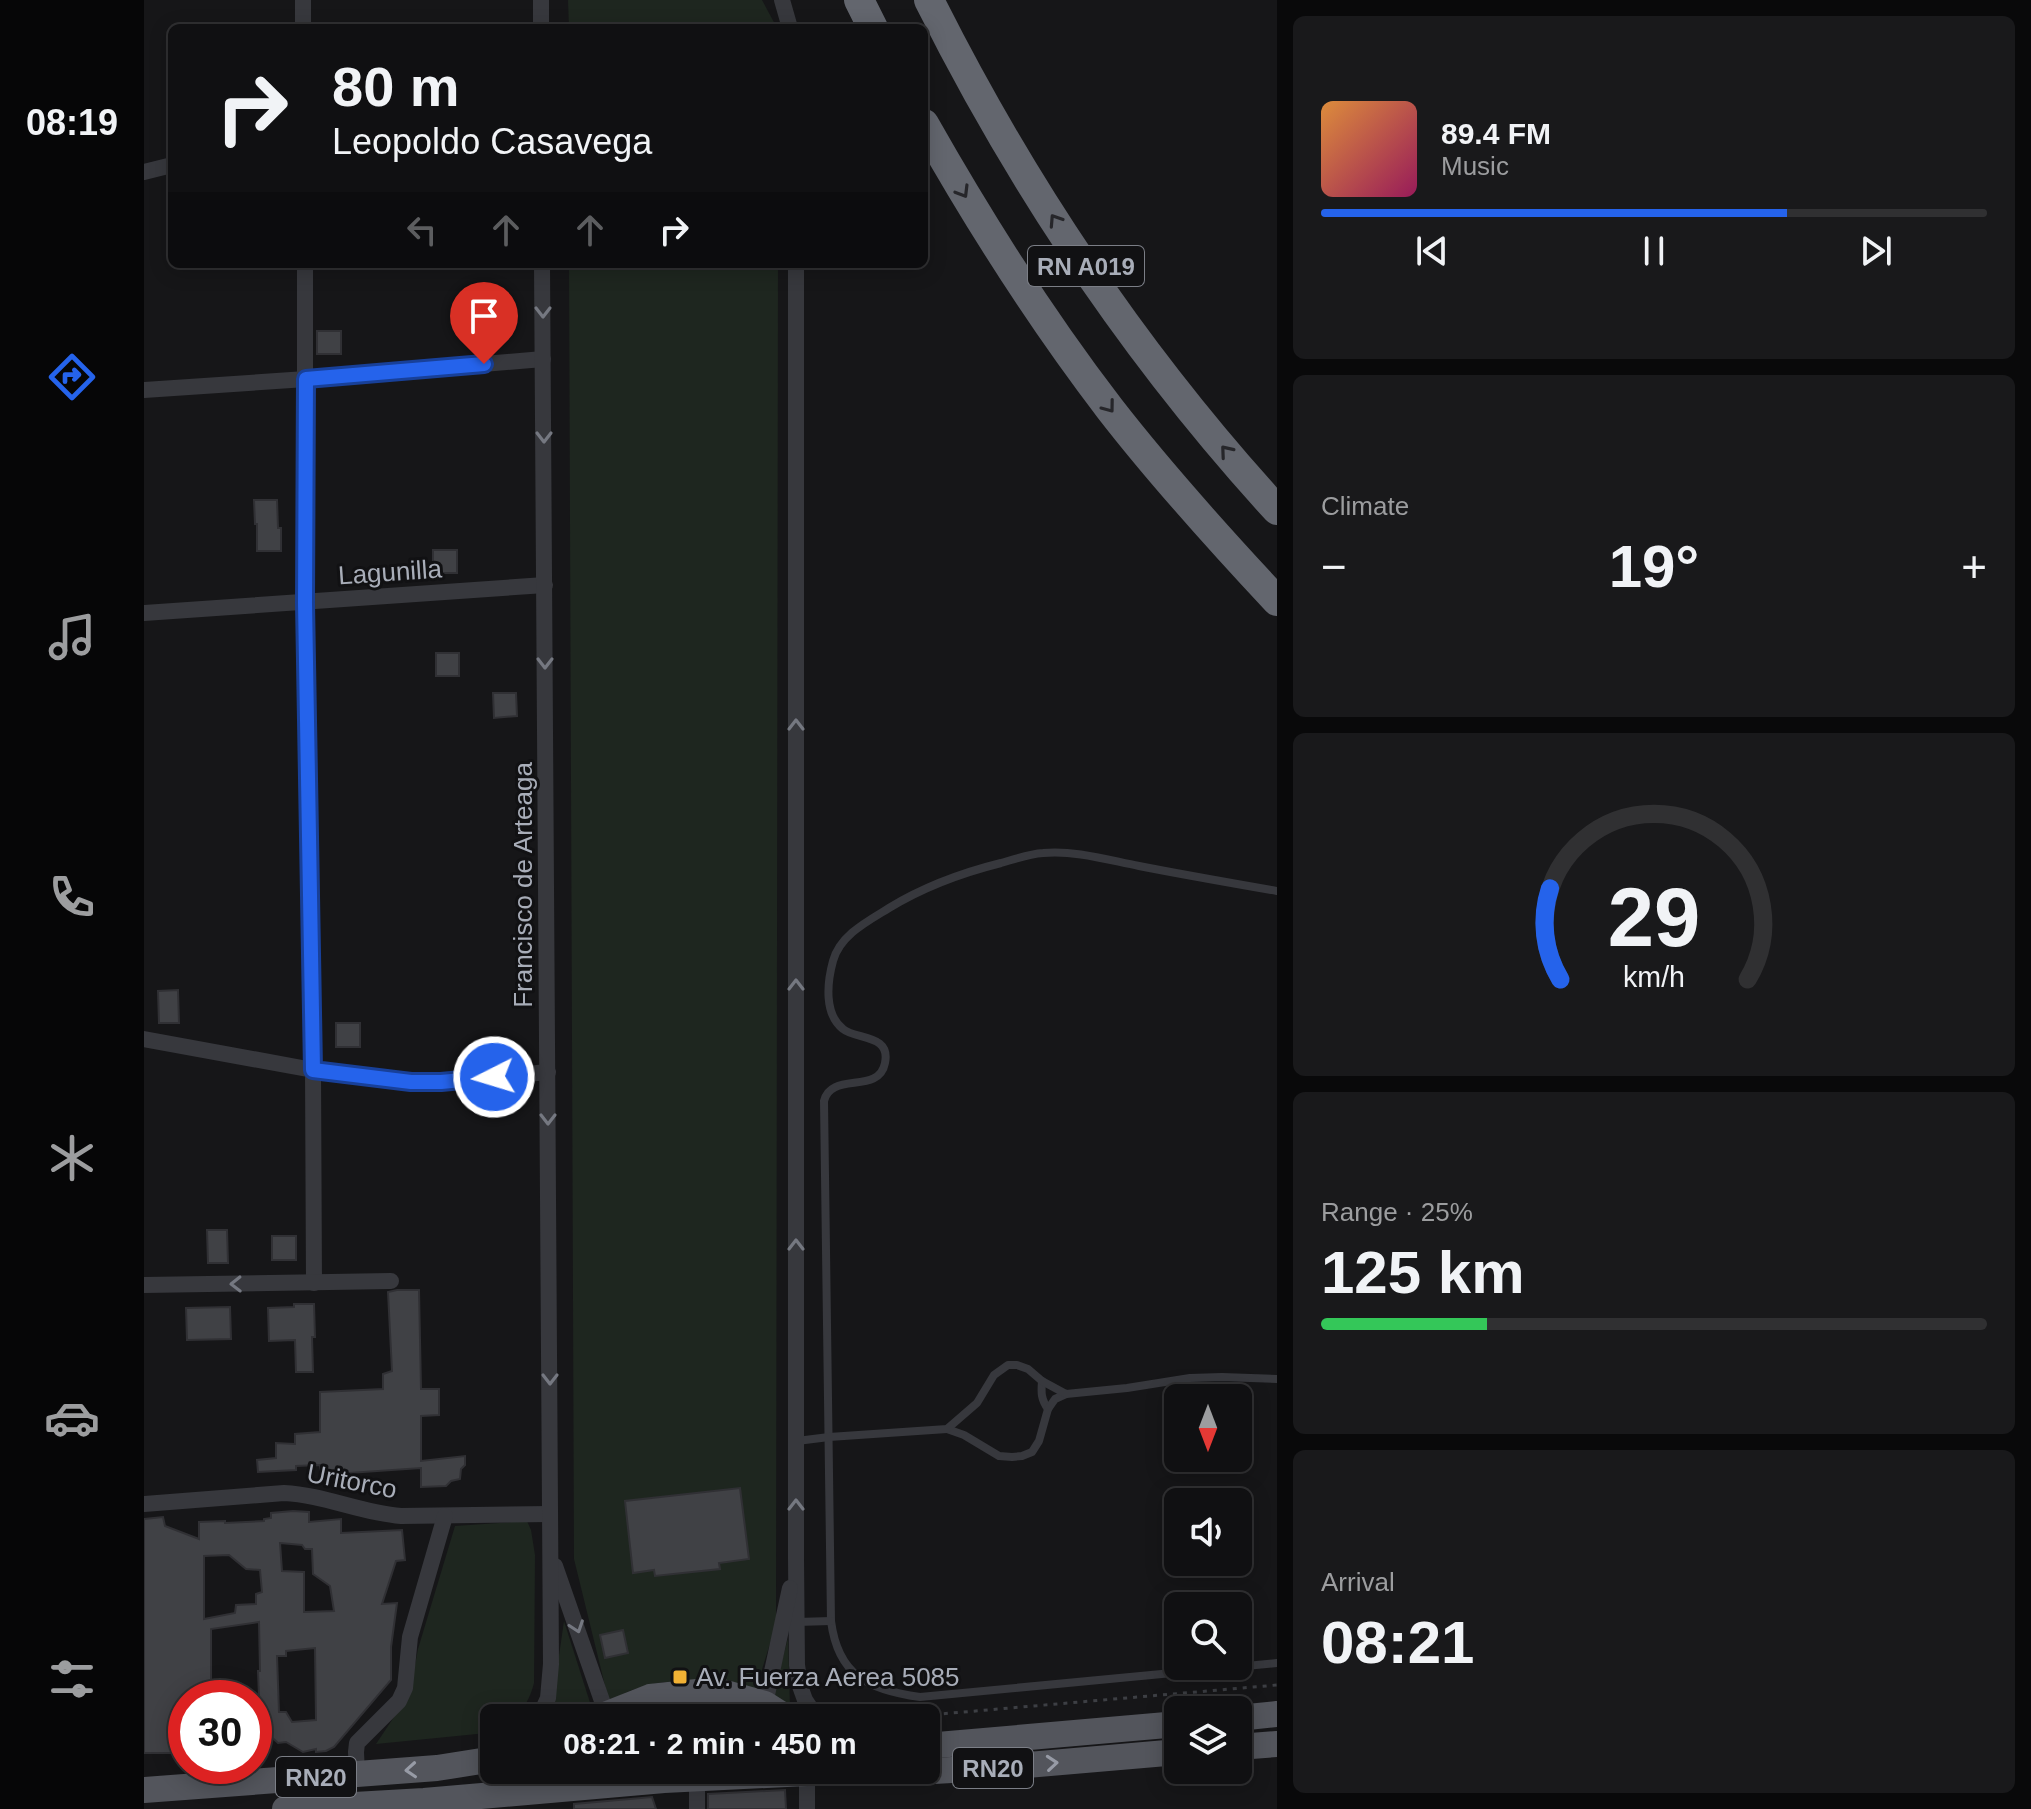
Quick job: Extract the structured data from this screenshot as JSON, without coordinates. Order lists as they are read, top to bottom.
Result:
{
  "streets": {
    "highway": ["RN A019"],
    "main road": ["RN20"],
    "street": ["Lagunilla", "Francisco de Arteaga", "Uritorco"]
  },
  "crossings": [
    ["Lagunilla", "Francisco de Arteaga"],
    ["Francisco de Arteaga", "Uritorco"]
  ],
  "one_way": ["Francisco de Arteaga"],
  "places": {
    "transit": ["Av. Fuerza Aerea 5085"]
  },
  "north": "bottom",
  "page": {
    "tabs": "08:19",
    "turn": ["80 m", "Leopoldo Casavega"],
    "song": ["89.4 FM", "Music"],
    "tile": [
      "Climate",
      ["Range · 25%", "125 km"],
      ["Arrival", "08:21"]
    ],
    "heat": ["−", "19°", "+"],
    "limit": "30",
    "trip": "08:21 · 2 min · 450 m",
    "gauge": ["29", "km/h"]
  }
}
